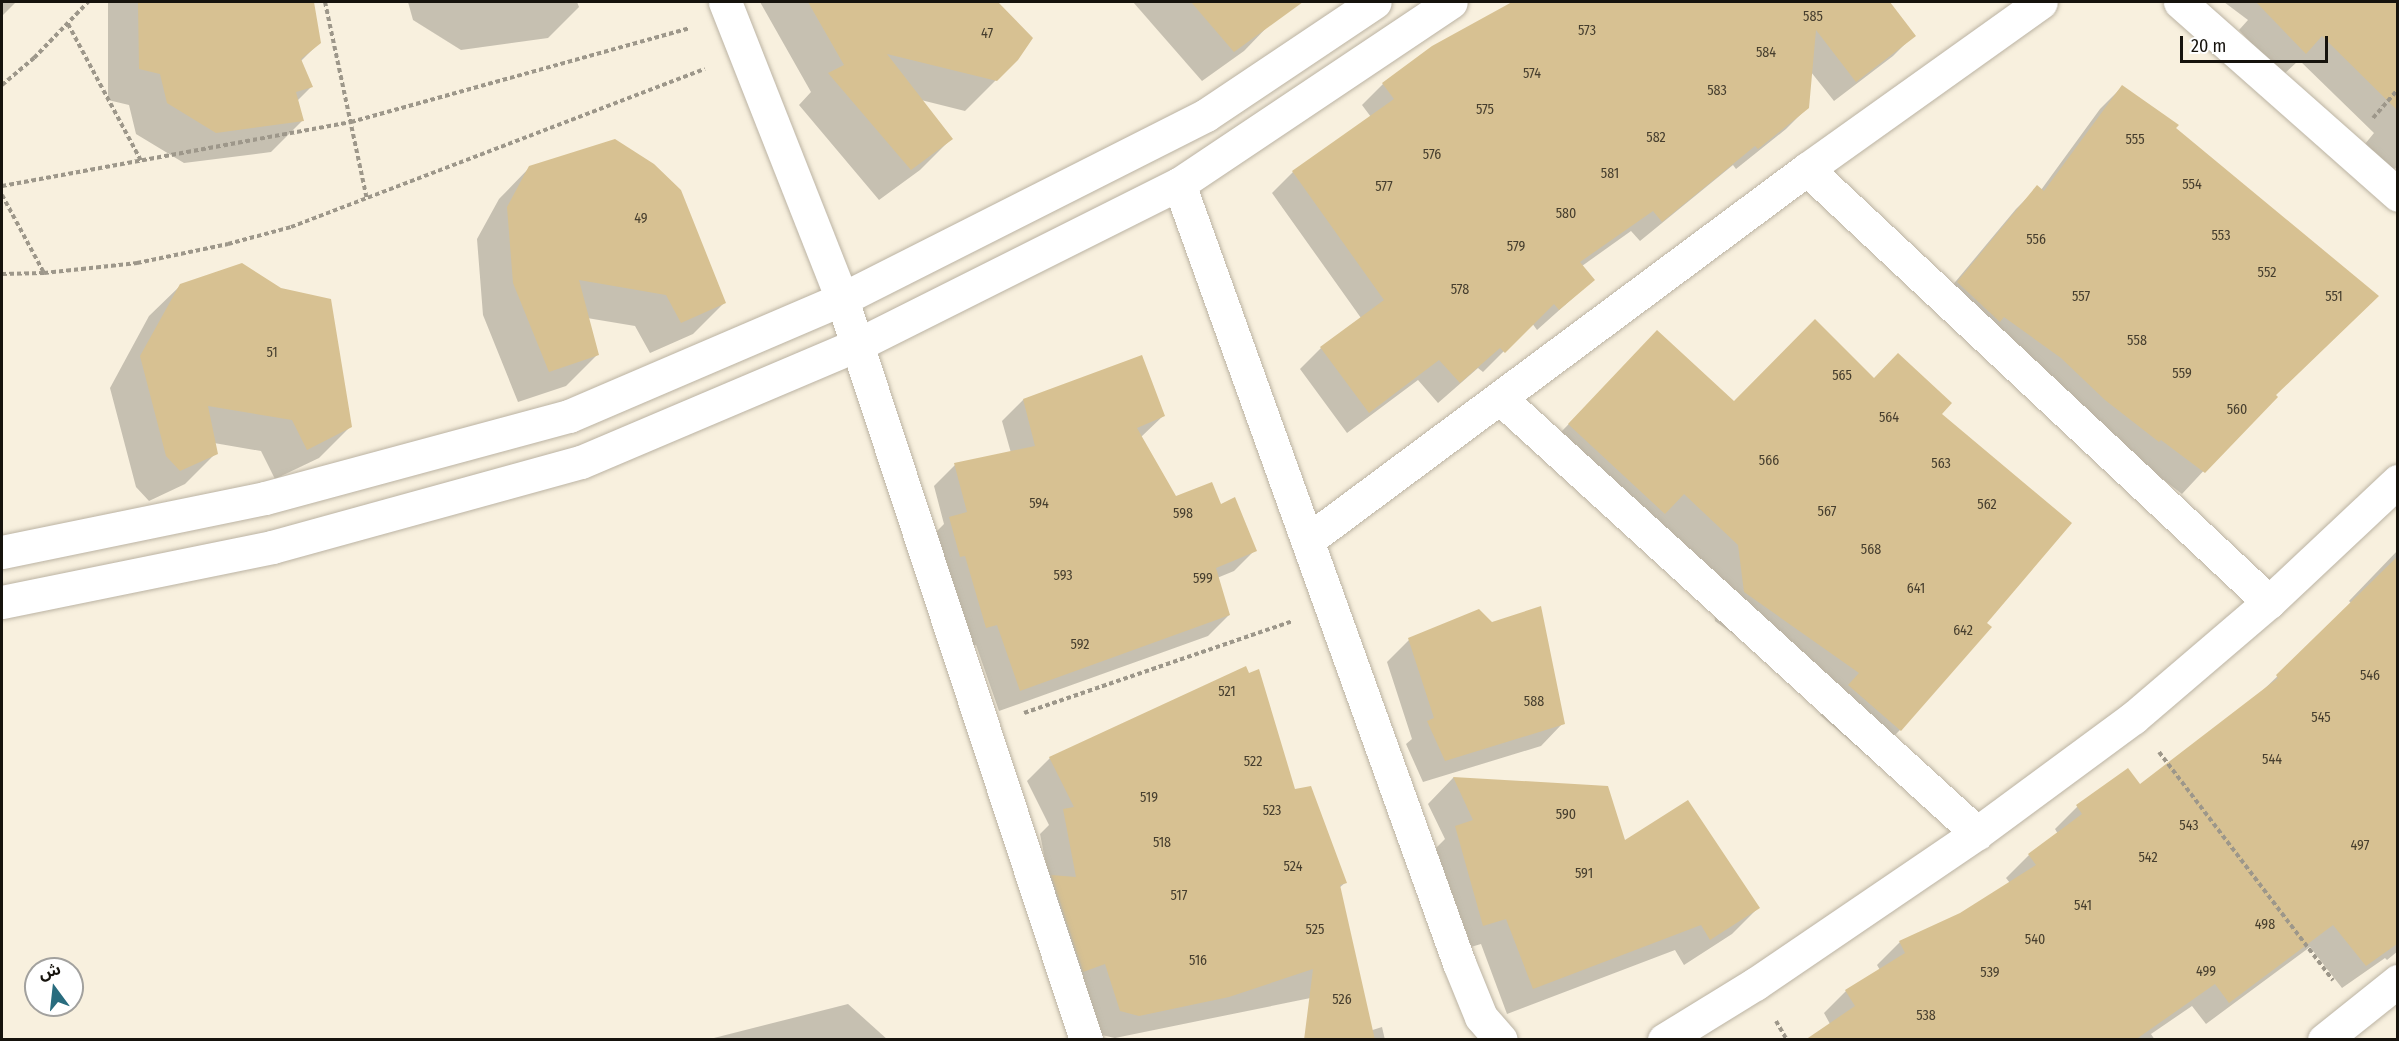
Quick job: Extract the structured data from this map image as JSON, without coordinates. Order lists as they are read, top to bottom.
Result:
{
  "house_numbers": [
    "585",
    "573",
    "47",
    "584",
    "574",
    "583",
    "575",
    "582",
    "555",
    "576",
    "581",
    "554",
    "577",
    "580",
    "49",
    "553",
    "556",
    "579",
    "552",
    "578",
    "557",
    "551",
    "558",
    "51",
    "559",
    "565",
    "560",
    "564",
    "566",
    "563",
    "594",
    "562",
    "567",
    "598",
    "568",
    "593",
    "599",
    "641",
    "642",
    "592",
    "546",
    "521",
    "588",
    "545",
    "544",
    "522",
    "519",
    "523",
    "590",
    "543",
    "518",
    "497",
    "542",
    "524",
    "591",
    "517",
    "541",
    "498",
    "525",
    "540",
    "516",
    "499",
    "539",
    "526",
    "538"
  ],
  "scale_bar": "20 m",
  "north": "top"
}
